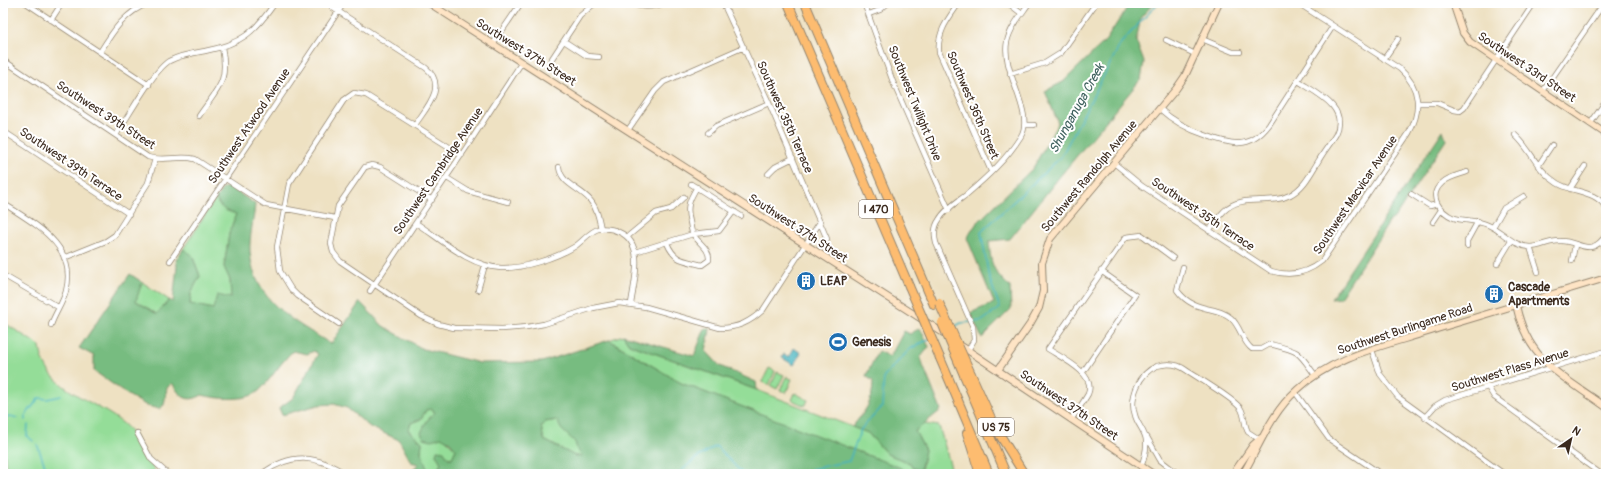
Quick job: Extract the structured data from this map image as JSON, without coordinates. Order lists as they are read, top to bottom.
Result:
{
  "streets": {
    "highway": ["I 470", "US 75"],
    "main road": [
      "Southwest 37th Street",
      "Southwest 33rd Street",
      "Southwest Randolph Avenue",
      "Southwest Burlingame Road"
    ],
    "street": [
      "Southwest Twilight Drive",
      "Southwest 36th Street",
      "Southwest 39th Street",
      "Southwest 35th Terrace",
      "Southwest Atwood Avenue",
      "Southwest 39th Terrace",
      "Southwest Cambridge Avenue",
      "Southwest Macvicar Avenue",
      "Southwest Plass Avenue"
    ]
  },
  "crossings": [
    ["Southwest 37th Street", "Southwest Cambridge Avenue"],
    ["Southwest 37th Street", "Southwest Randolph Avenue"],
    ["Southwest 39th Street", "Southwest Atwood Avenue"],
    ["Southwest 35th Terrace", "Southwest Randolph Avenue"],
    ["Southwest 35th Terrace", "Southwest Macvicar Avenue"],
    ["I 470", "US 75"]
  ],
  "water": ["Shunganuga Creek"],
  "places": {
    "building": ["LEAP", "Cascade Apartments"],
    "sports": ["Genesis"]
  },
  "north": "top right"
}
